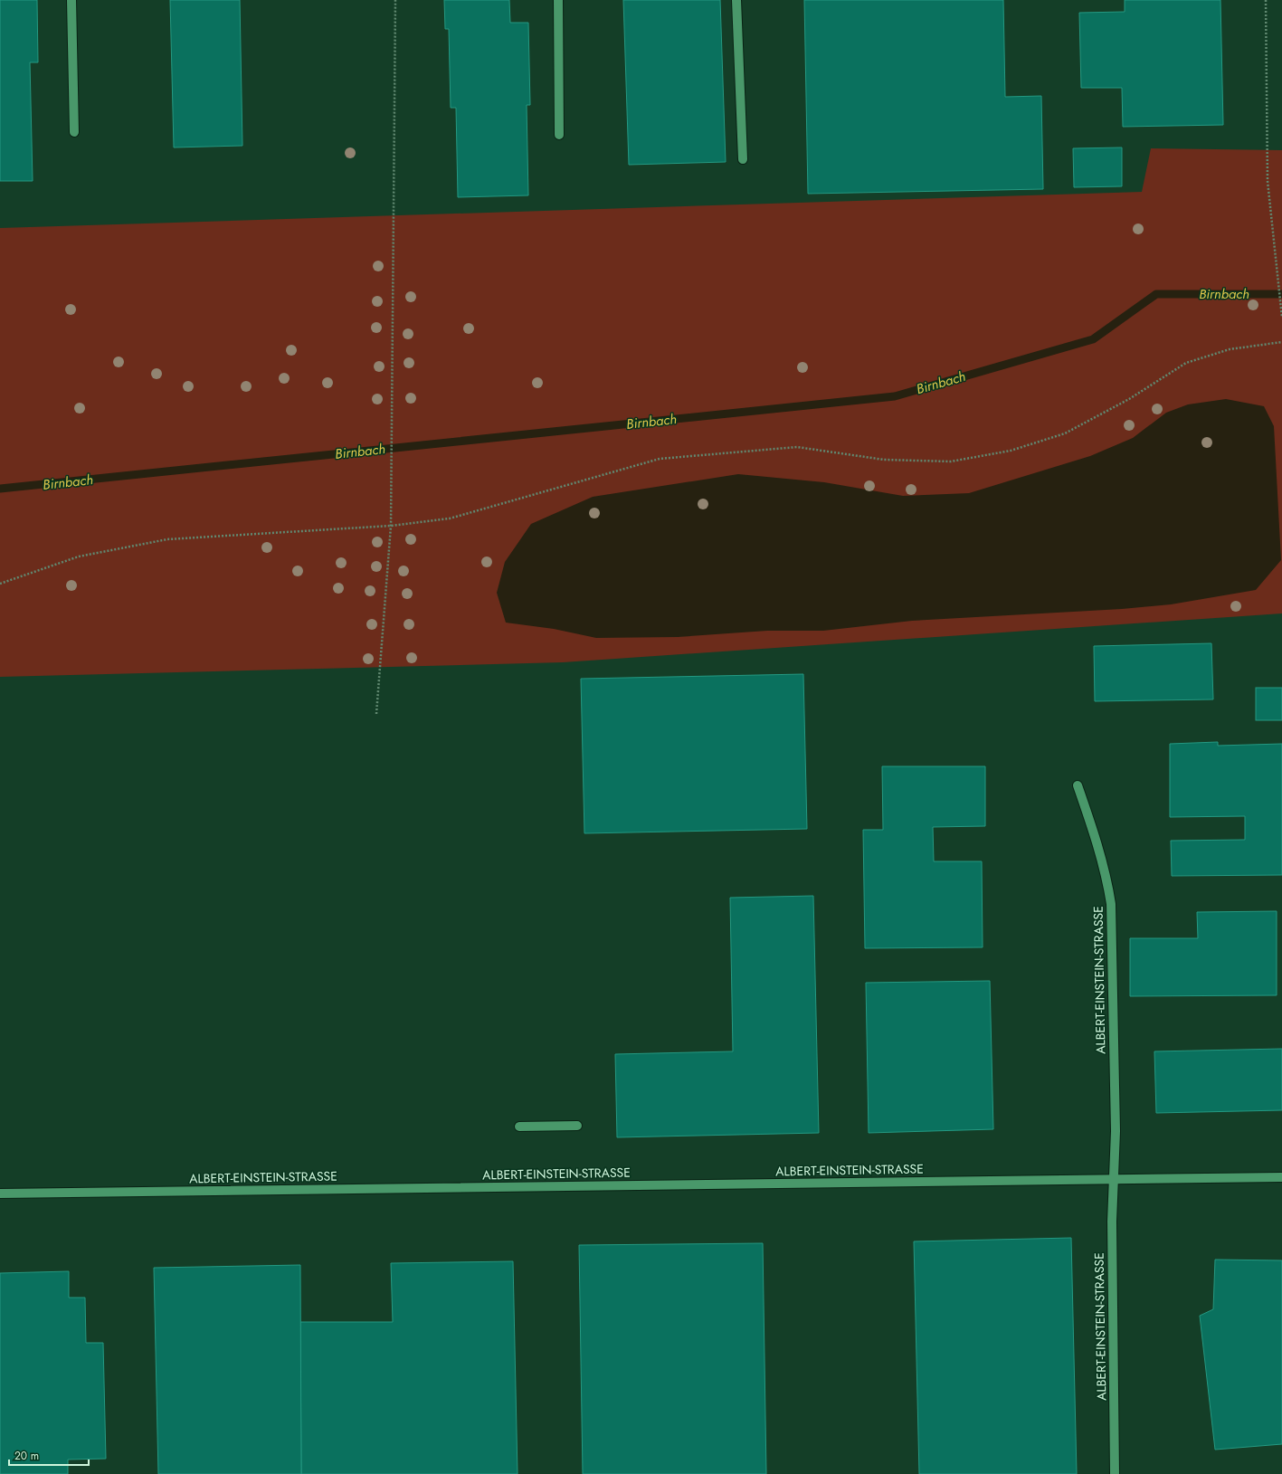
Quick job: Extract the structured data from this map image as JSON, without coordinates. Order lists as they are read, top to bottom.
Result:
{
  "streets": {
    "street": ["ALBERT-EINSTEIN-STRASSE"]
  },
  "water": ["Birnbach"],
  "scale_bar": "20 m"
}
